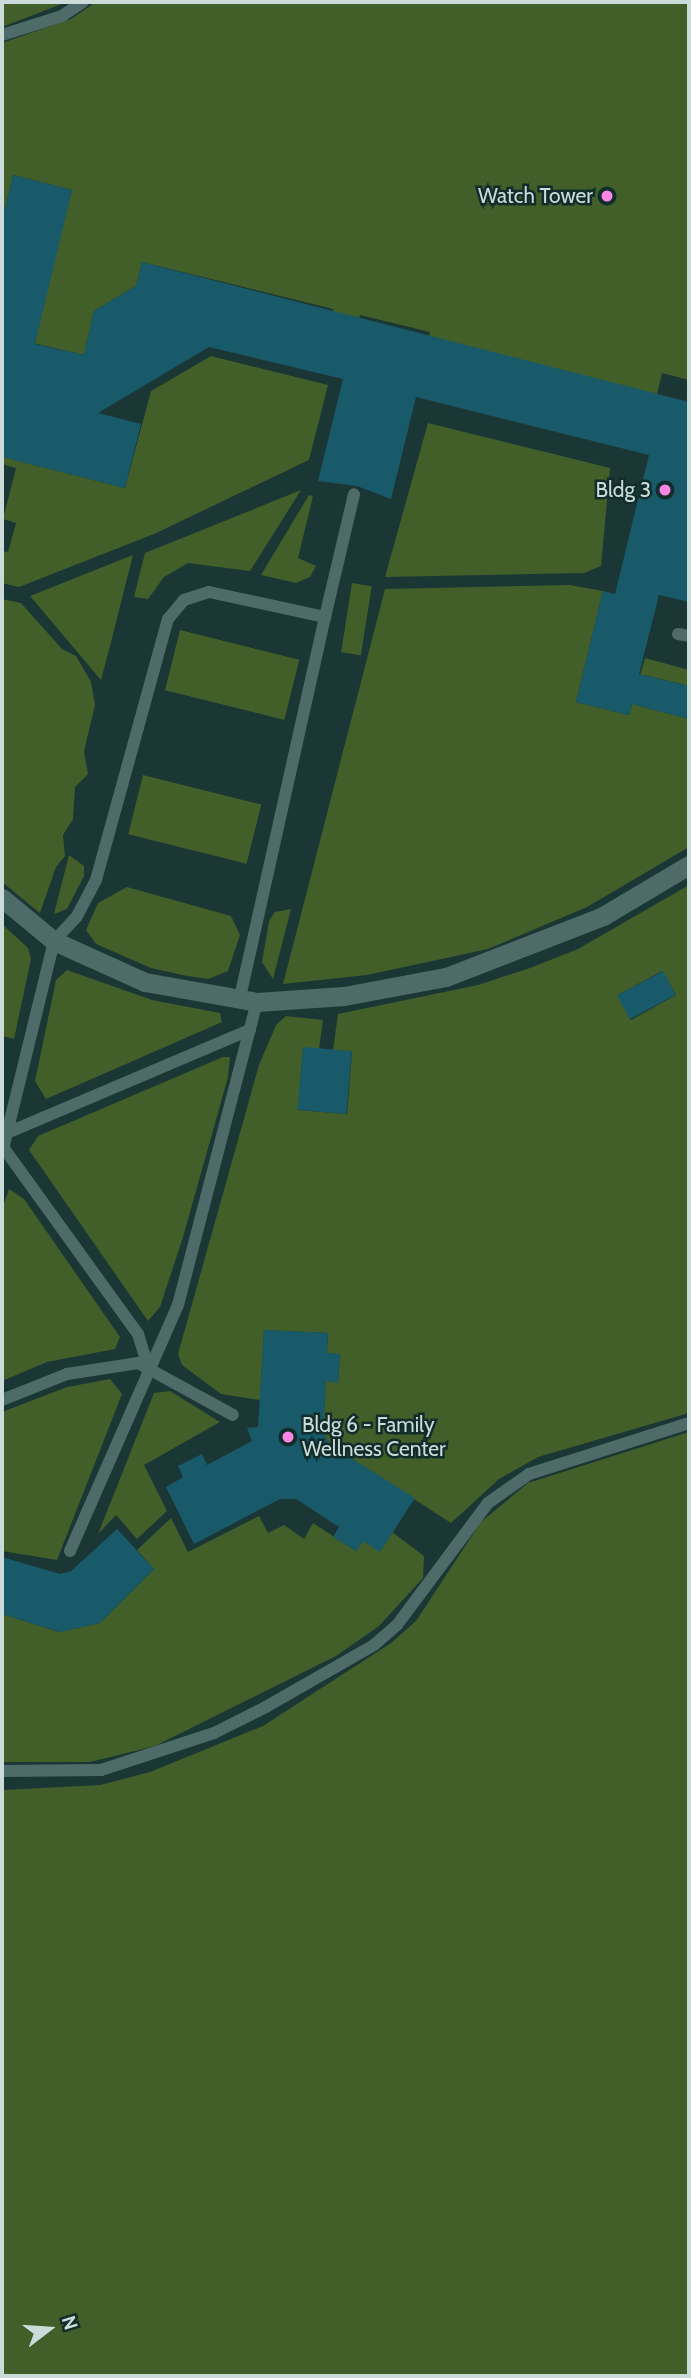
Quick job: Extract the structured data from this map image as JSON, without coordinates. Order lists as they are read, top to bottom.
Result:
{
  "places": ["Watch Tower", "Bldg 3", "Bldg 6 - Family Wellness Center"],
  "north": "right"
}
